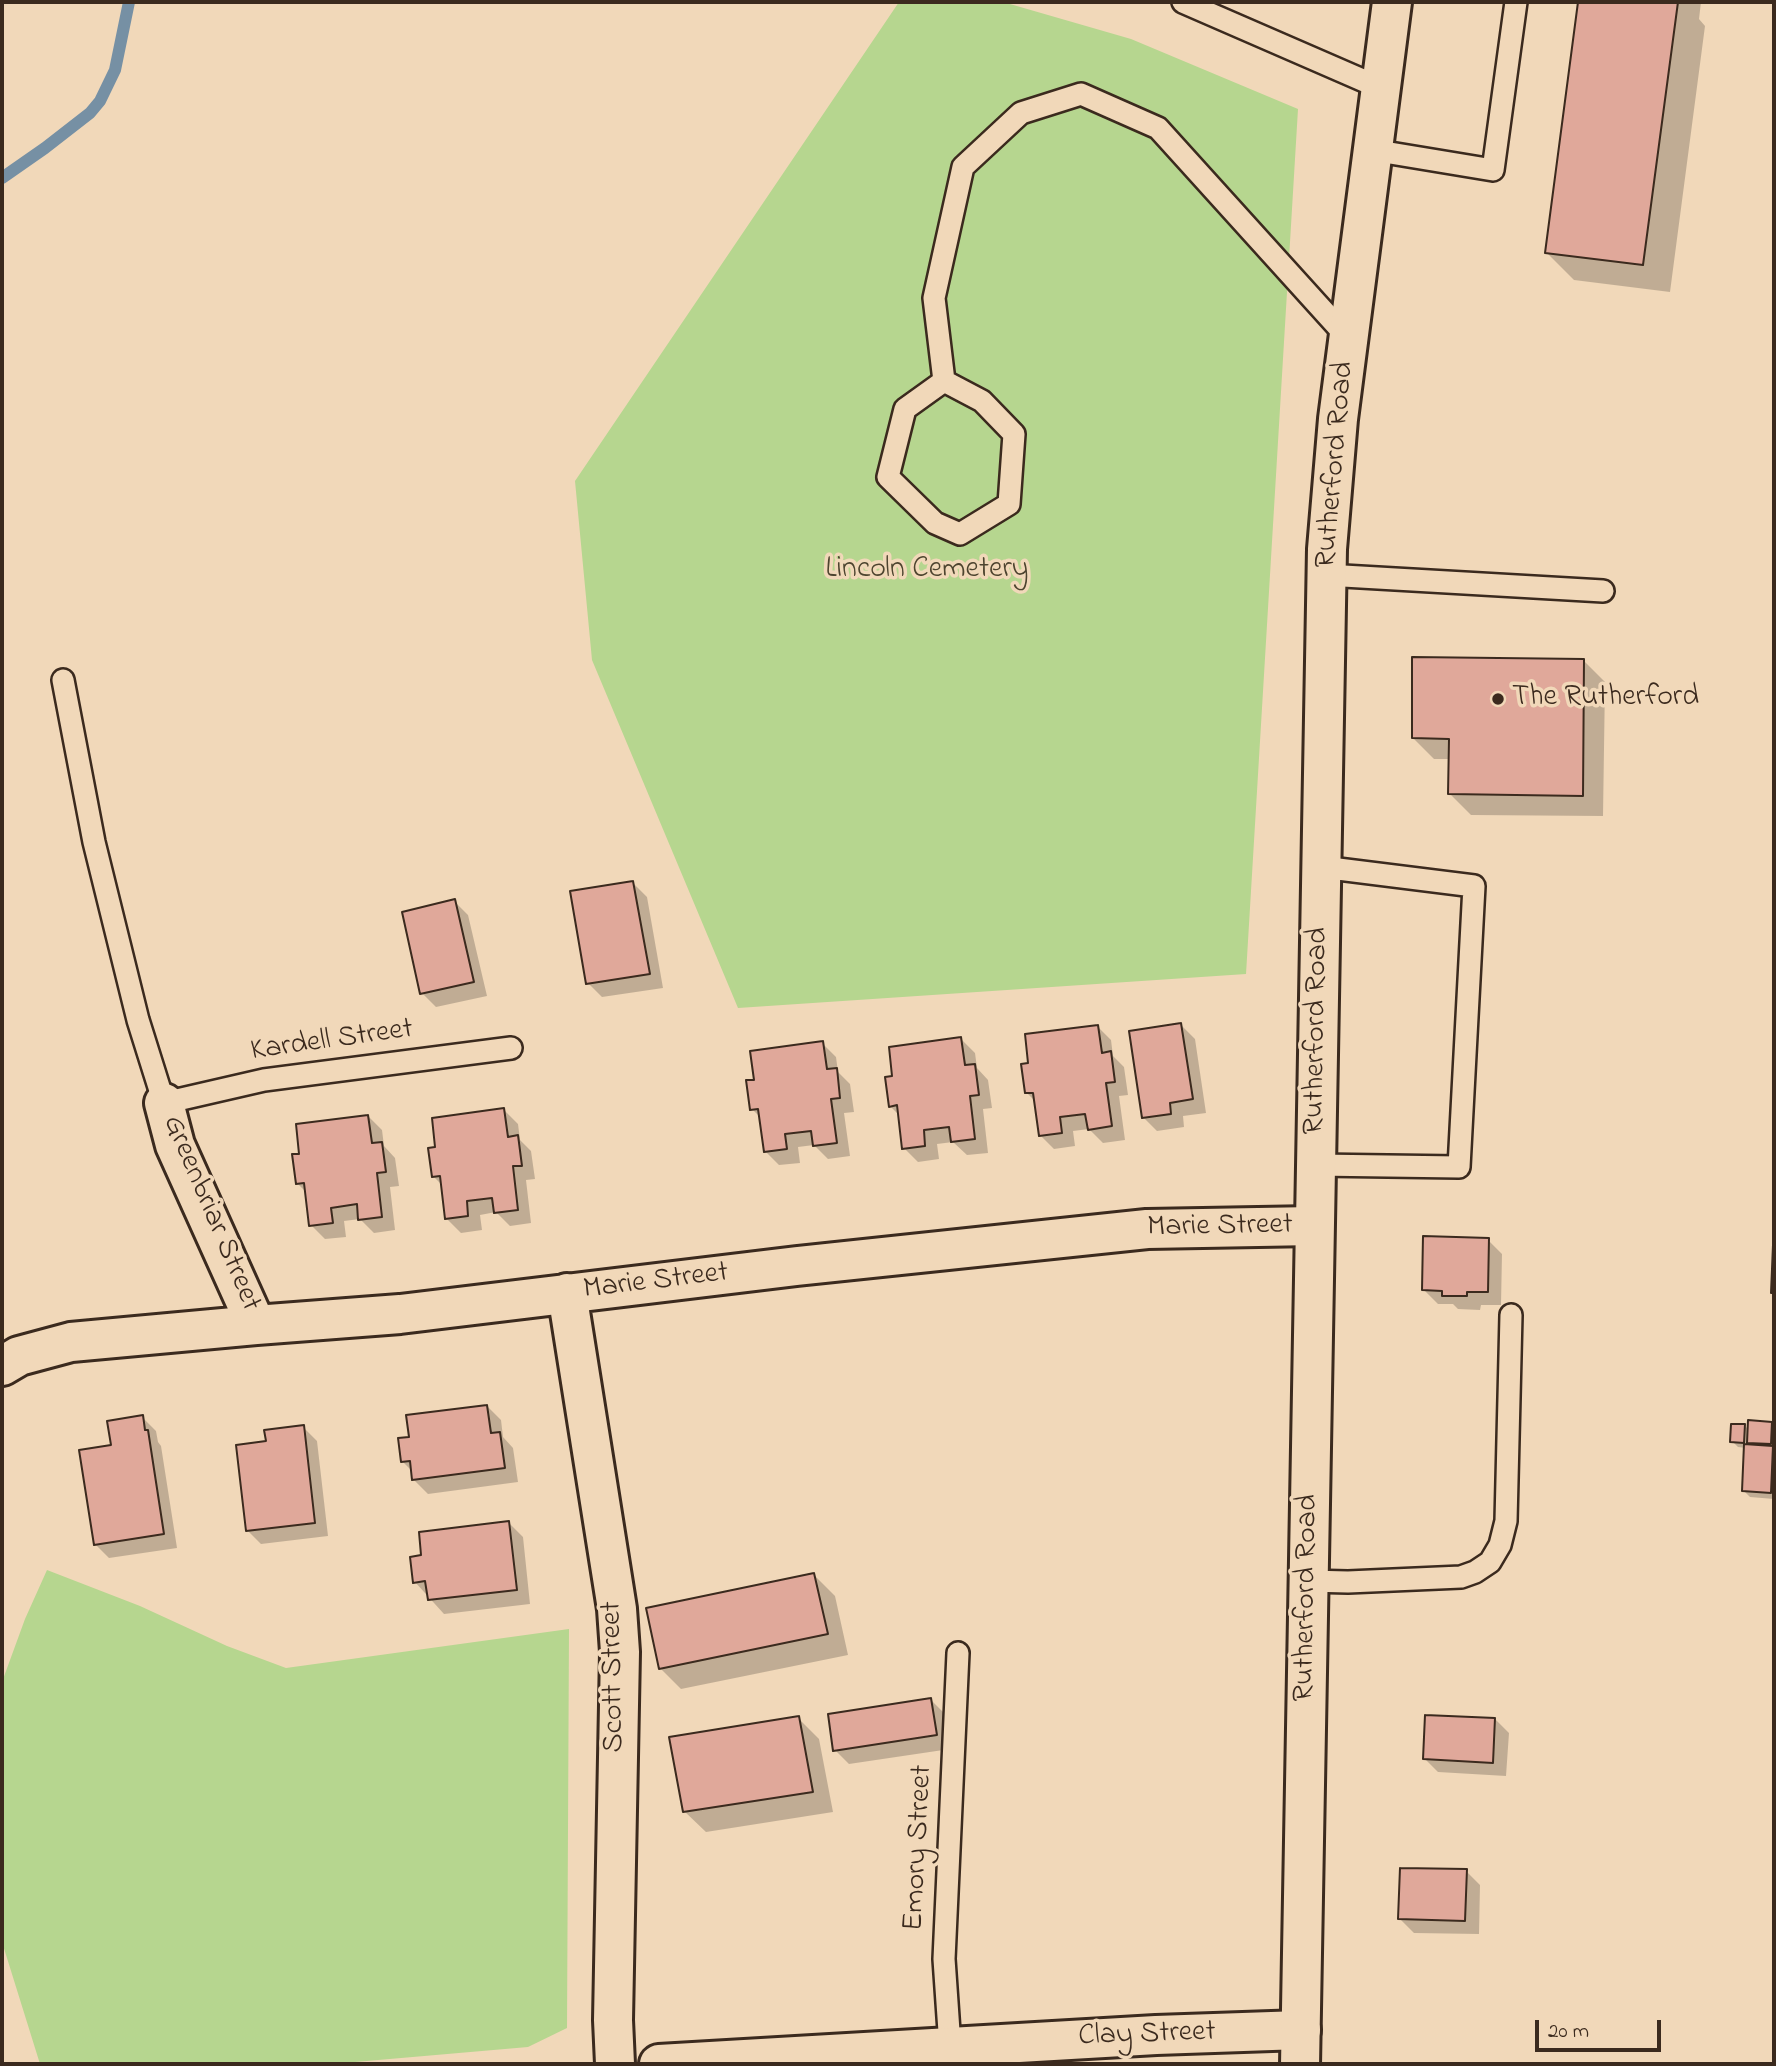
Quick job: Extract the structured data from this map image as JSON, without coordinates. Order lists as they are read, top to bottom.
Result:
{
  "streets": {
    "street": [
      "Rutherford Road",
      "Greenbriar Street",
      "Marie Street",
      "Scott Street",
      "Clay Street"
    ],
    "lane": ["Kardell Street", "Emory Street"]
  },
  "crossings": [
    ["Rutherford Road", "Marie Street"],
    ["Rutherford Road", "Clay Street"],
    ["Kardell Street", "Greenbriar Street"],
    ["Greenbriar Street", "Marie Street"],
    ["Marie Street", "Scott Street"],
    ["Emory Street", "Clay Street"]
  ],
  "parks": ["Lincoln Cemetery"],
  "places": ["The Rutherford"],
  "scale_bar": "20 m"
}
